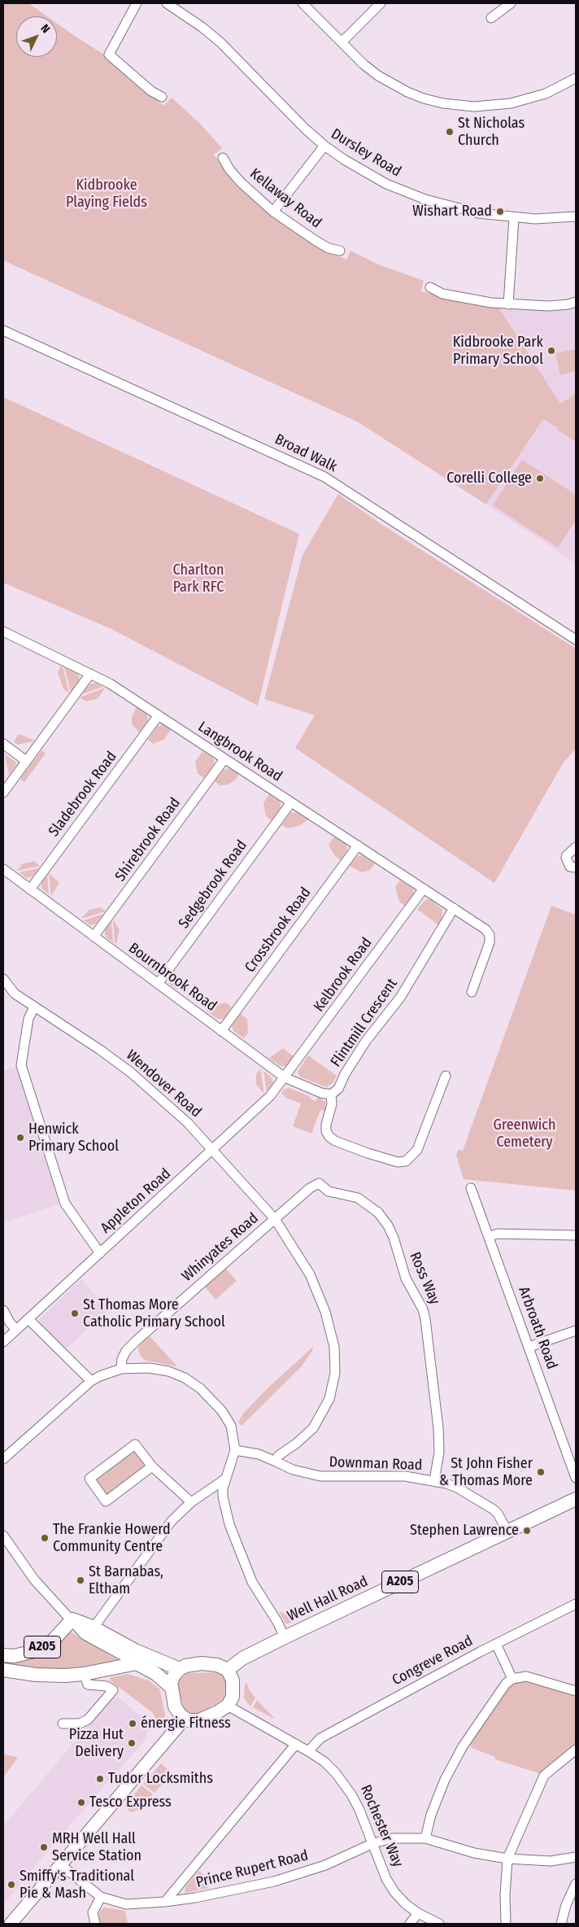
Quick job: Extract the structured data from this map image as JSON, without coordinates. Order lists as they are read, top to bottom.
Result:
{
  "streets": {
    "highway": ["A205", "Well Hall Road"],
    "street": [
      "Dursley Road",
      "Kellaway Road",
      "Broad Walk",
      "Langbrook Road",
      "Sladebrook Road",
      "Shirebrook Road",
      "Sedgebrook Road",
      "Crossbrook Road",
      "Kelbrook Road",
      "Bournbrook Road",
      "Flintmill Crescent",
      "Wendover Road",
      "Appleton Road",
      "Whinyates Road",
      "Ross Way",
      "Arbroath Road",
      "Downman Road",
      "Congreve Road",
      "Rochester Way",
      "Prince Rupert Road"
    ]
  },
  "crossings": [
    ["Langbrook Road", "Sladebrook Road"],
    ["Langbrook Road", "Shirebrook Road"],
    ["Langbrook Road", "Sedgebrook Road"],
    ["Langbrook Road", "Crossbrook Road"],
    ["Langbrook Road", "Kelbrook Road"],
    ["Langbrook Road", "Flintmill Crescent"],
    ["Sladebrook Road", "Bournbrook Road"],
    ["Shirebrook Road", "Bournbrook Road"],
    ["Sedgebrook Road", "Bournbrook Road"],
    ["Crossbrook Road", "Bournbrook Road"],
    ["Kelbrook Road", "Bournbrook Road"],
    ["Kelbrook Road", "Appleton Road"],
    ["Bournbrook Road", "Flintmill Crescent"],
    ["Bournbrook Road", "Appleton Road"],
    ["Wendover Road", "Appleton Road"],
    ["Wendover Road", "Whinyates Road"],
    ["Wendover Road", "Downman Road"],
    ["Whinyates Road", "Ross Way"],
    ["Ross Way", "Downman Road"],
    ["Downman Road", "Well Hall Road"],
    ["A205", "Well Hall Road"],
    ["A205", "Rochester Way"],
    ["Well Hall Road", "Rochester Way"],
    ["Congreve Road", "Rochester Way"],
    ["Rochester Way", "Prince Rupert Road"]
  ],
  "parks": ["Kidbrooke Playing Fields", "Charlton Park RFC", "Greenwich Cemetery"],
  "places": [
    "St Nicholas Church",
    "Wishart Road",
    "Kidbrooke Park Primary School",
    "Corelli College",
    "Henwick Primary School",
    "St Thomas More Catholic Primary School",
    "St John Fisher & Thomas More",
    "Stephen Lawrence",
    "The Frankie Howerd Community Centre",
    "St Barnabas, Eltham",
    "énergie Fitness",
    "Pizza Hut Delivery",
    "Tudor Locksmiths",
    "Tesco Express",
    "MRH Well Hall Service Station",
    "Smiffy's Traditional Pie & Mash"
  ],
  "north": "top right"
}
